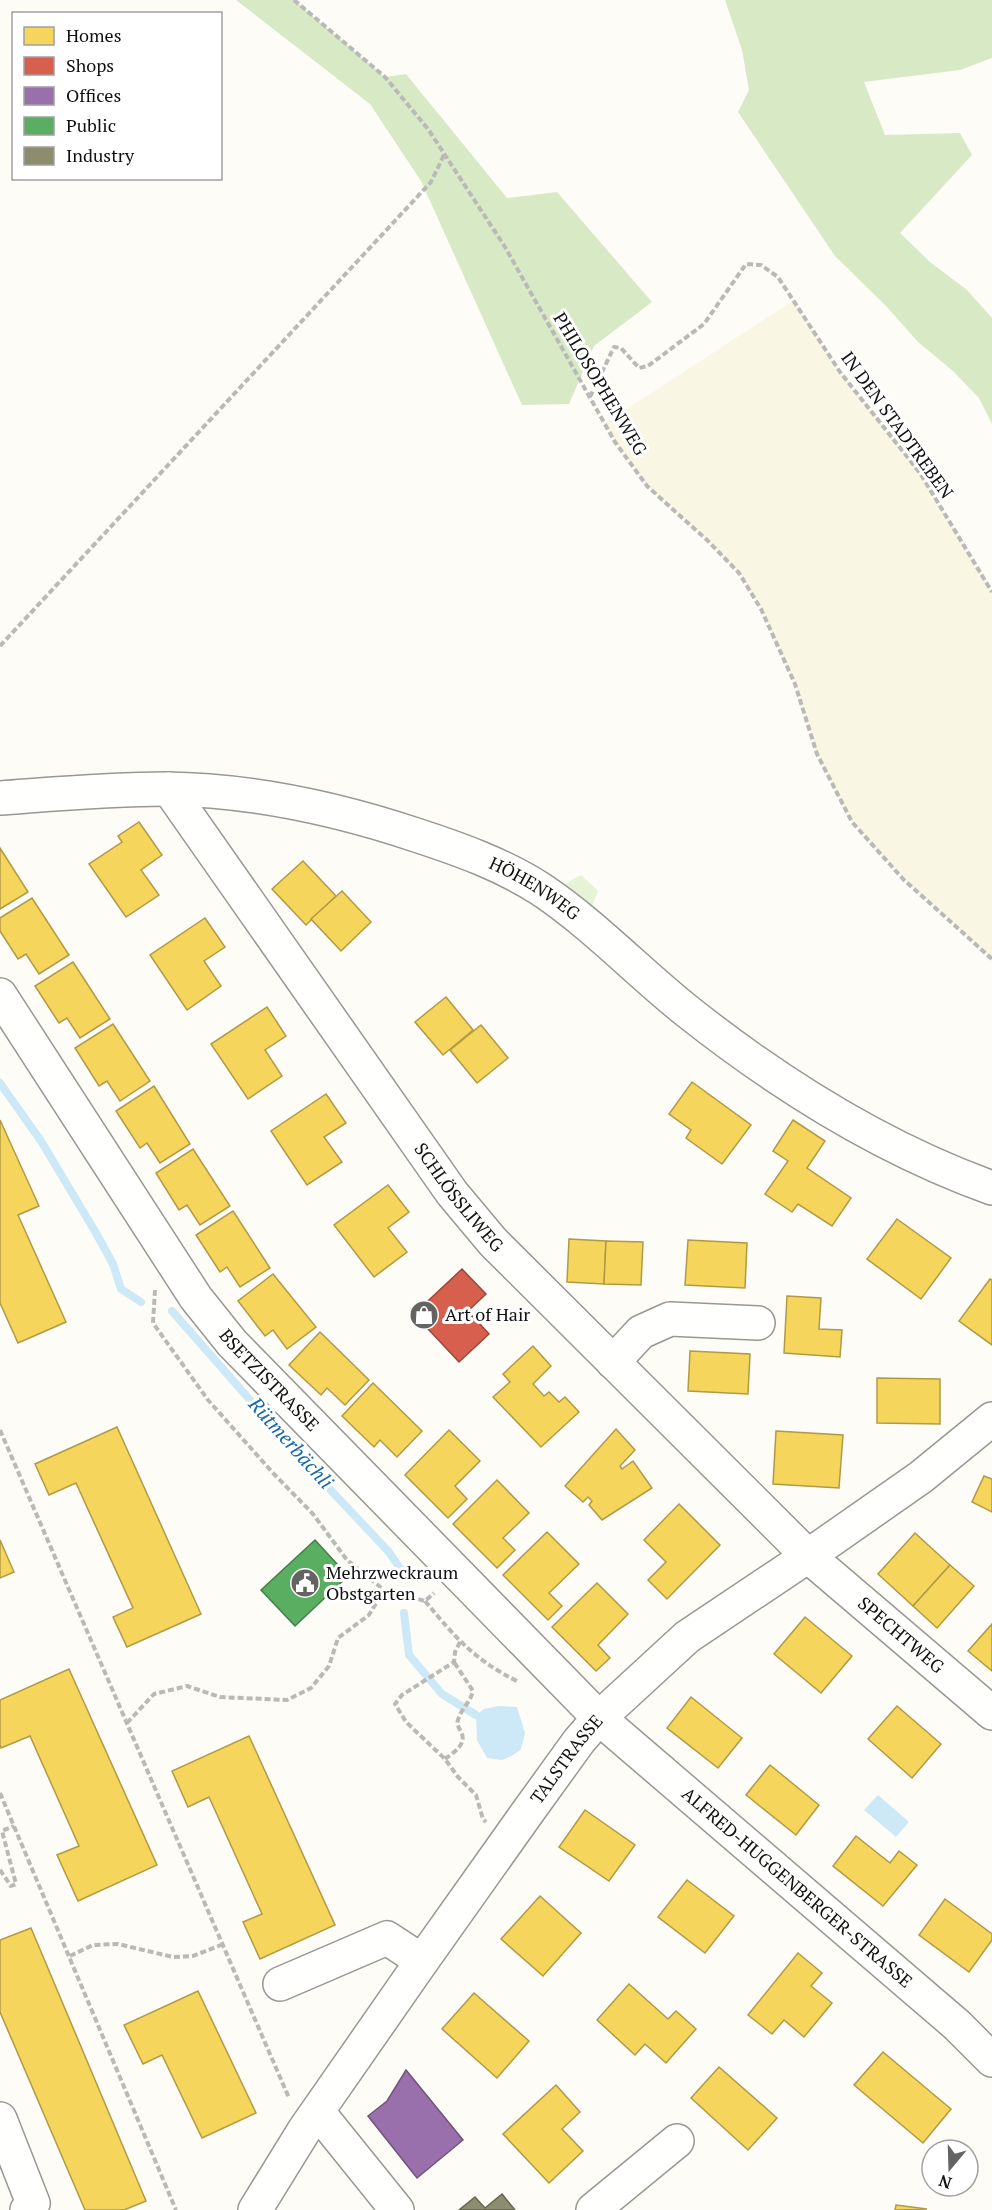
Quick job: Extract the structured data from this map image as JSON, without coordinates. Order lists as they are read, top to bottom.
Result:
{
  "streets": {
    "street": [
      "HÖHENWEG",
      "SCHLÖSSLIWEG",
      "BSETZISTRASSE",
      "SPECHTWEG",
      "TALSTRASSE",
      "ALFRED-HUGGENBERGER-STRASSE"
    ],
    "path": ["PHILOSOPHENWEG", "IN DEN STADTREBEN"]
  },
  "crossings": [
    ["PHILOSOPHENWEG", "IN DEN STADTREBEN"],
    ["HÖHENWEG", "SCHLÖSSLIWEG"],
    ["SCHLÖSSLIWEG", "SPECHTWEG"],
    ["SCHLÖSSLIWEG", "TALSTRASSE"],
    ["BSETZISTRASSE", "TALSTRASSE"],
    ["BSETZISTRASSE", "ALFRED-HUGGENBERGER-STRASSE"],
    ["SPECHTWEG", "TALSTRASSE"],
    ["TALSTRASSE", "ALFRED-HUGGENBERGER-STRASSE"]
  ],
  "water": ["Rütmerbächli"],
  "places": {
    "shop": ["Art of Hair"],
    "public building": ["Mehrzweckraum Obstgarten"]
  },
  "legend": [
    "Homes",
    "Shops",
    "Offices",
    "Public",
    "Industry"
  ],
  "north": "bottom"
}
